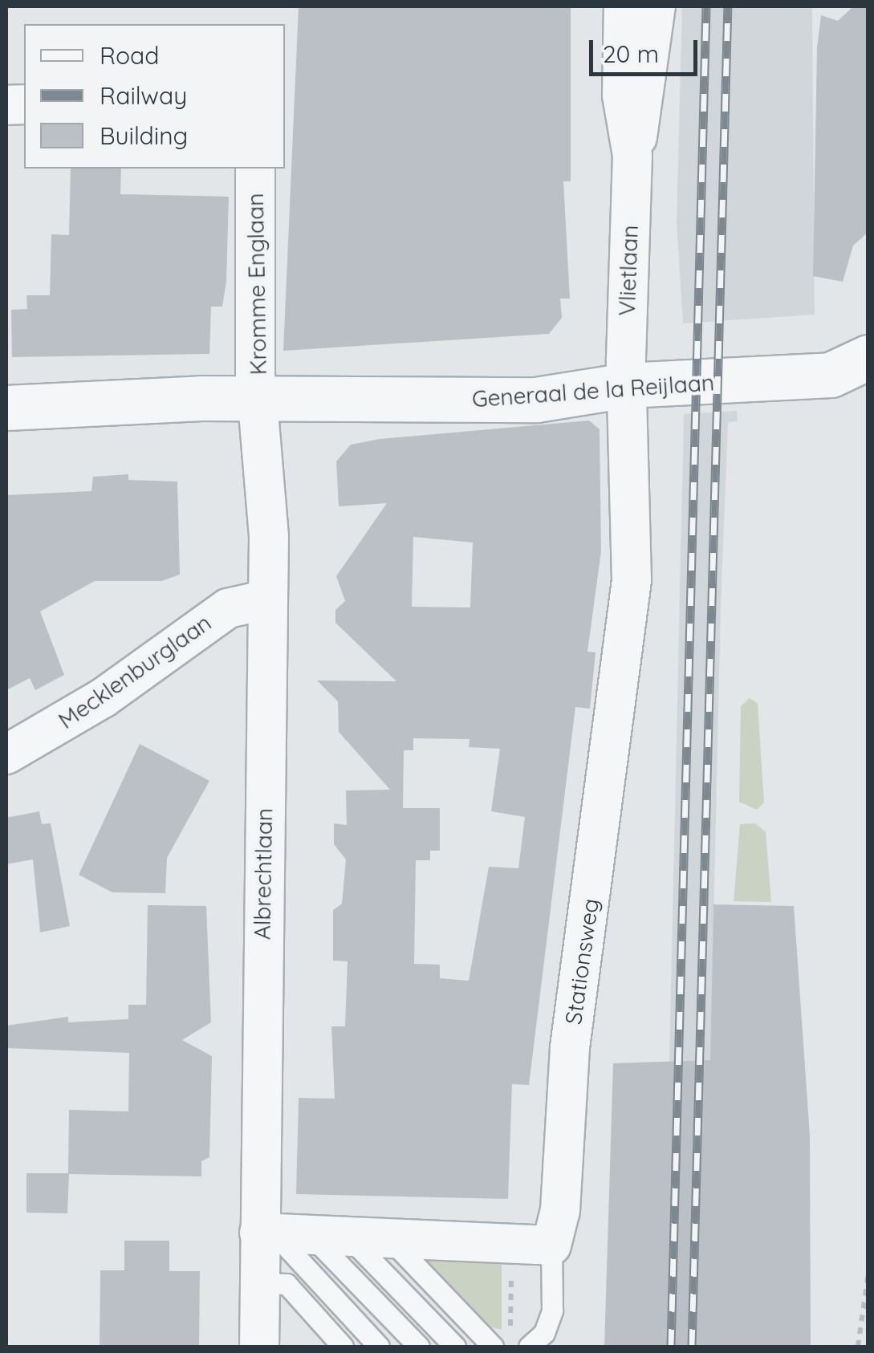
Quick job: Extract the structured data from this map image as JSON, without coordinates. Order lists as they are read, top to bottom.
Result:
{
  "streets": {
    "street": [
      "Vlietlaan",
      "Kromme Englaan",
      "Generaal de la Reijlaan",
      "Mecklenburglaan",
      "Albrechtlaan",
      "Stationsweg"
    ]
  },
  "crossings": [
    ["Vlietlaan", "Generaal de la Reijlaan"],
    ["Vlietlaan", "Stationsweg"],
    ["Kromme Englaan", "Generaal de la Reijlaan"],
    ["Kromme Englaan", "Albrechtlaan"],
    ["Generaal de la Reijlaan", "Albrechtlaan"],
    ["Generaal de la Reijlaan", "Stationsweg"],
    ["Mecklenburglaan", "Albrechtlaan"]
  ],
  "legend": ["Road", "Railway", "Building"],
  "scale_bar": "20 m"
}
